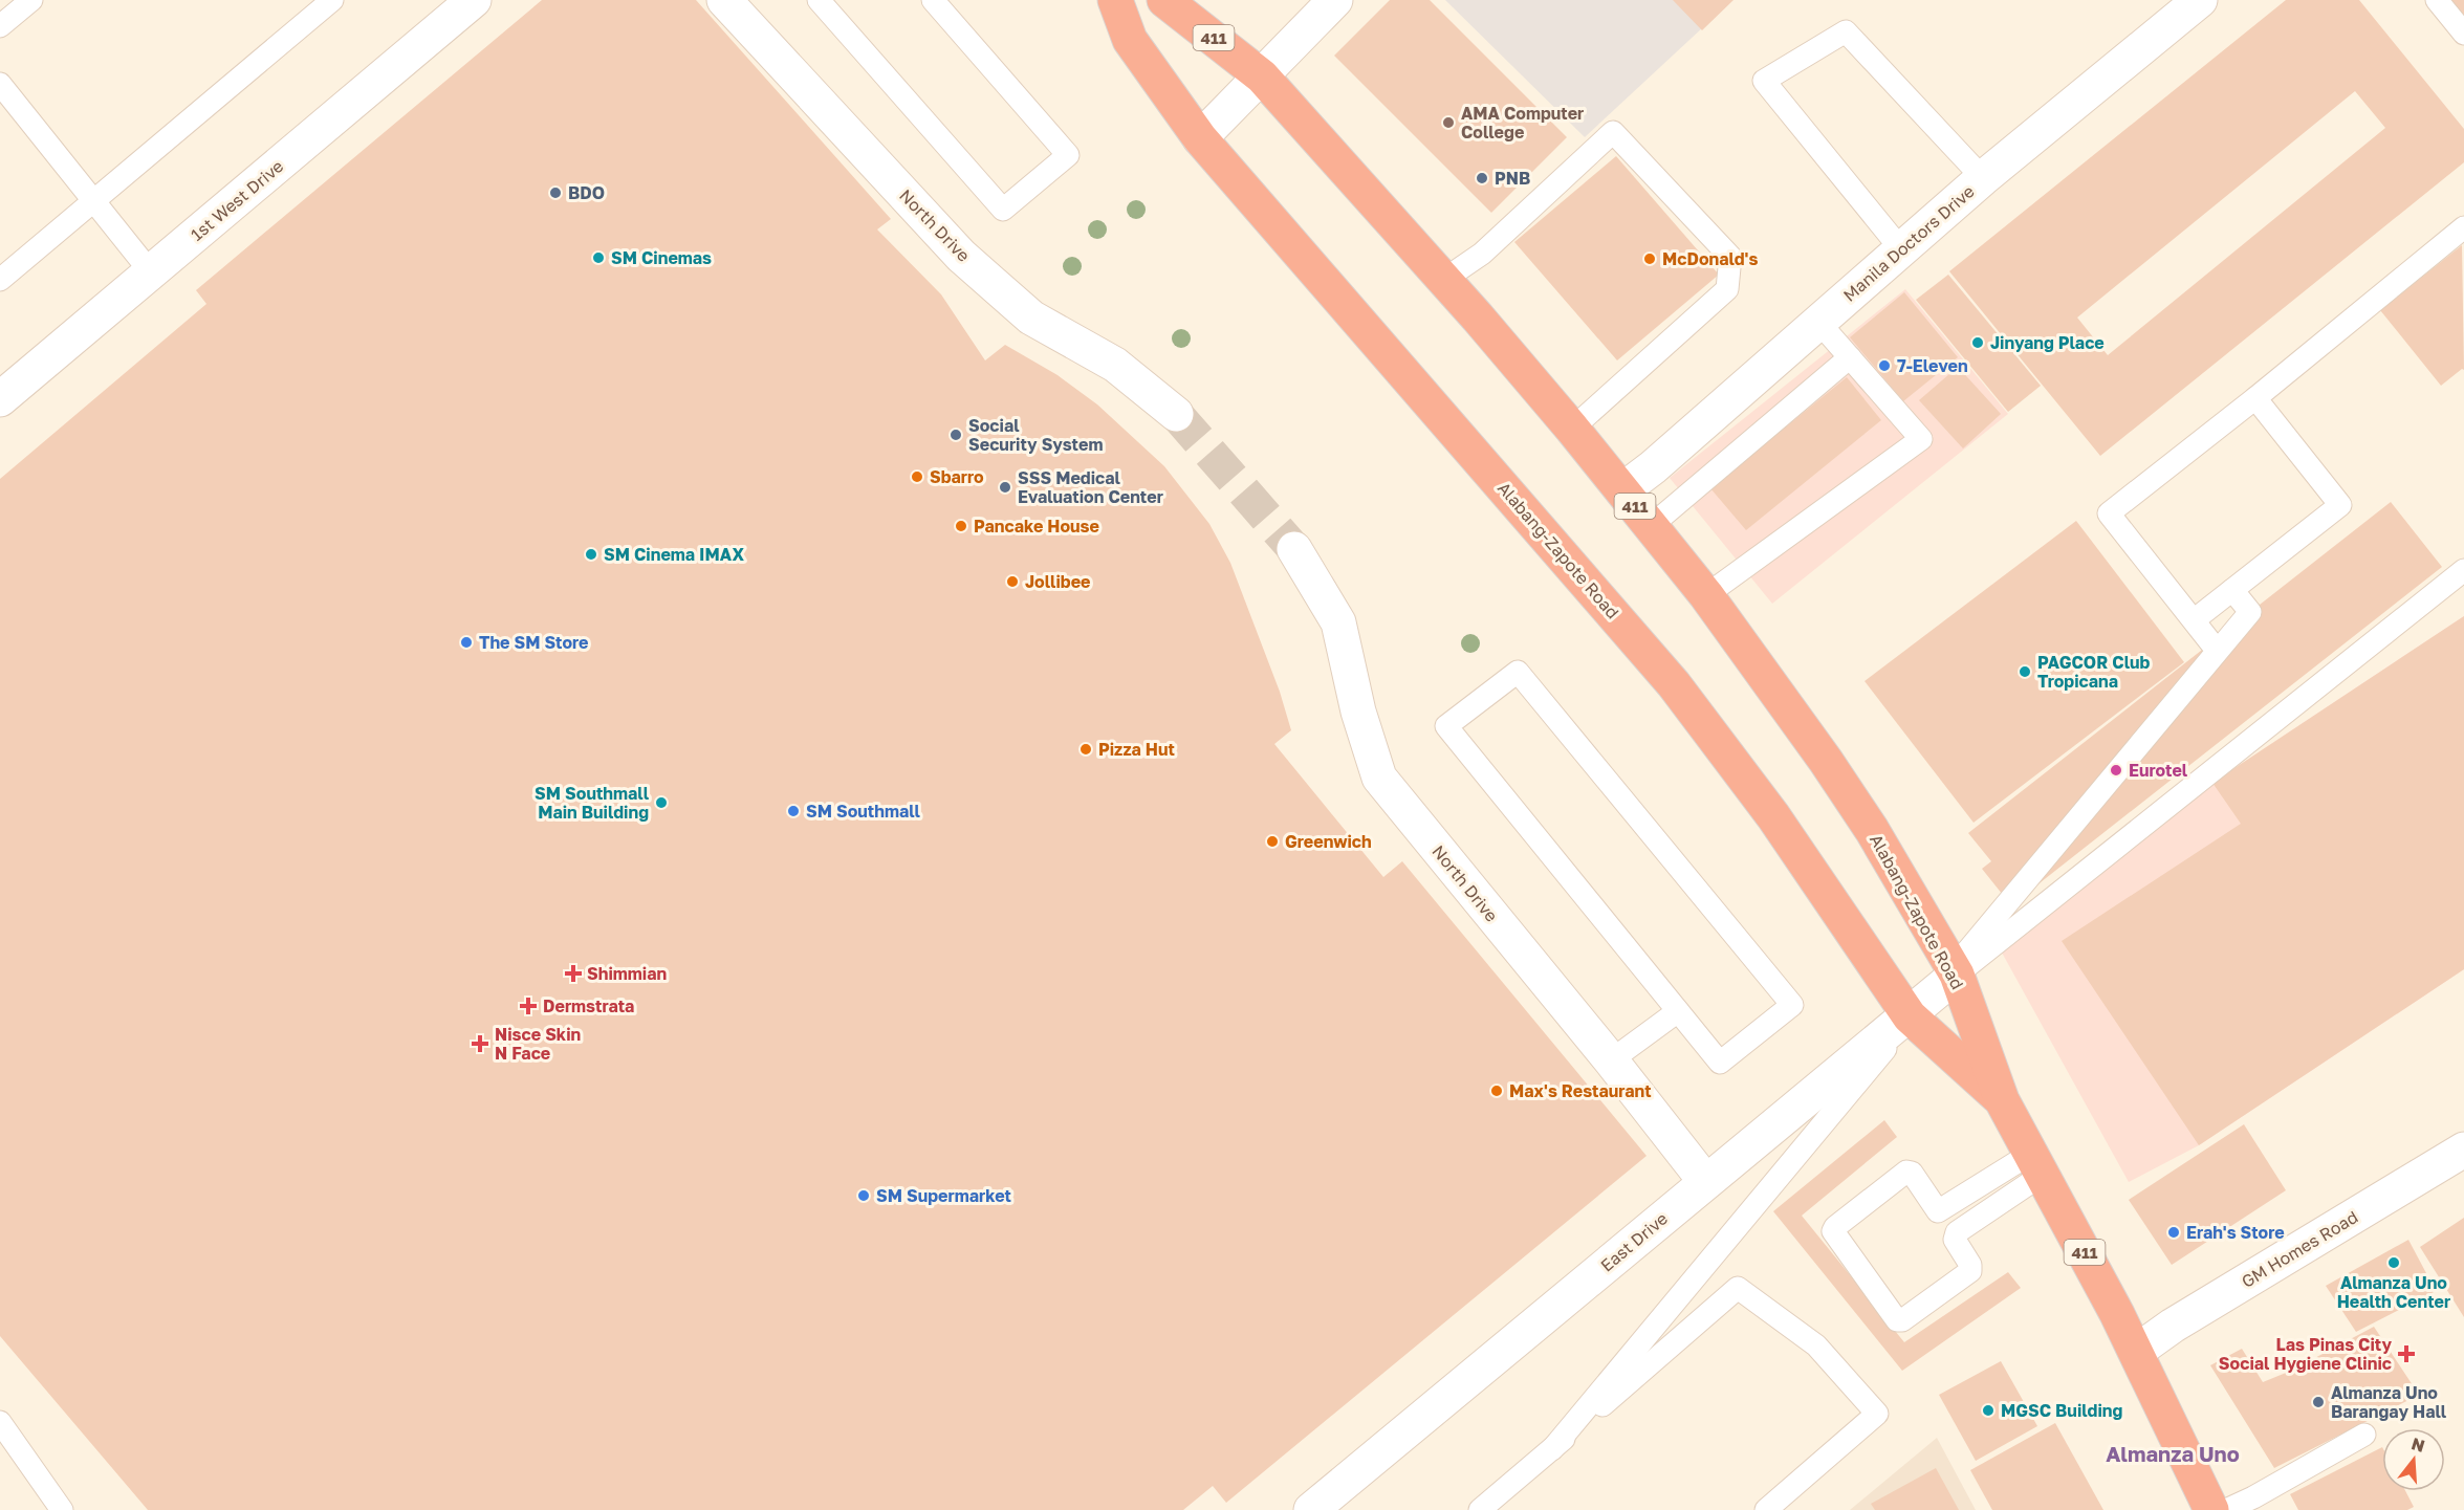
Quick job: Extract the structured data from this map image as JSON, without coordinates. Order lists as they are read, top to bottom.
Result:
{
  "streets": {
    "highway": ["411", "Alabang-Zapote Road"],
    "street": [
      "1st West Drive",
      "North Drive",
      "Manila Doctors Drive",
      "East Drive",
      "GM Homes Road"
    ]
  },
  "crossings": [
    ["North Drive", "East Drive"],
    ["Manila Doctors Drive", "Alabang-Zapote Road"],
    ["Alabang-Zapote Road", "East Drive"],
    ["Alabang-Zapote Road", "GM Homes Road"]
  ],
  "districts": ["Almanza Uno"],
  "places": {
    "other": [
      "AMA Computer College",
      "PNB",
      "BDO",
      "SM Cinemas",
      "McDonald's",
      "Jinyang Place",
      "7-Eleven",
      "Social Security System",
      "Sbarro",
      "SSS Medical Evaluation Center",
      "Pancake House",
      "SM Cinema IMAX",
      "Jollibee",
      "The SM Store",
      "PAGCOR Club Tropicana",
      "Pizza Hut",
      "Eurotel",
      "SM Southmall Main Building",
      "SM Southmall",
      "Greenwich",
      "Max's Restaurant",
      "SM Supermarket",
      "Erah's Store",
      "Almanza Uno Health Center",
      "Almanza Uno Barangay Hall",
      "MGSC Building"
    ],
    "health": [
      "Shimmian",
      "Dermstrata",
      "Nisce Skin N Face",
      "Las Pinas City Social Hygiene Clinic"
    ]
  },
  "north": "top"
}
